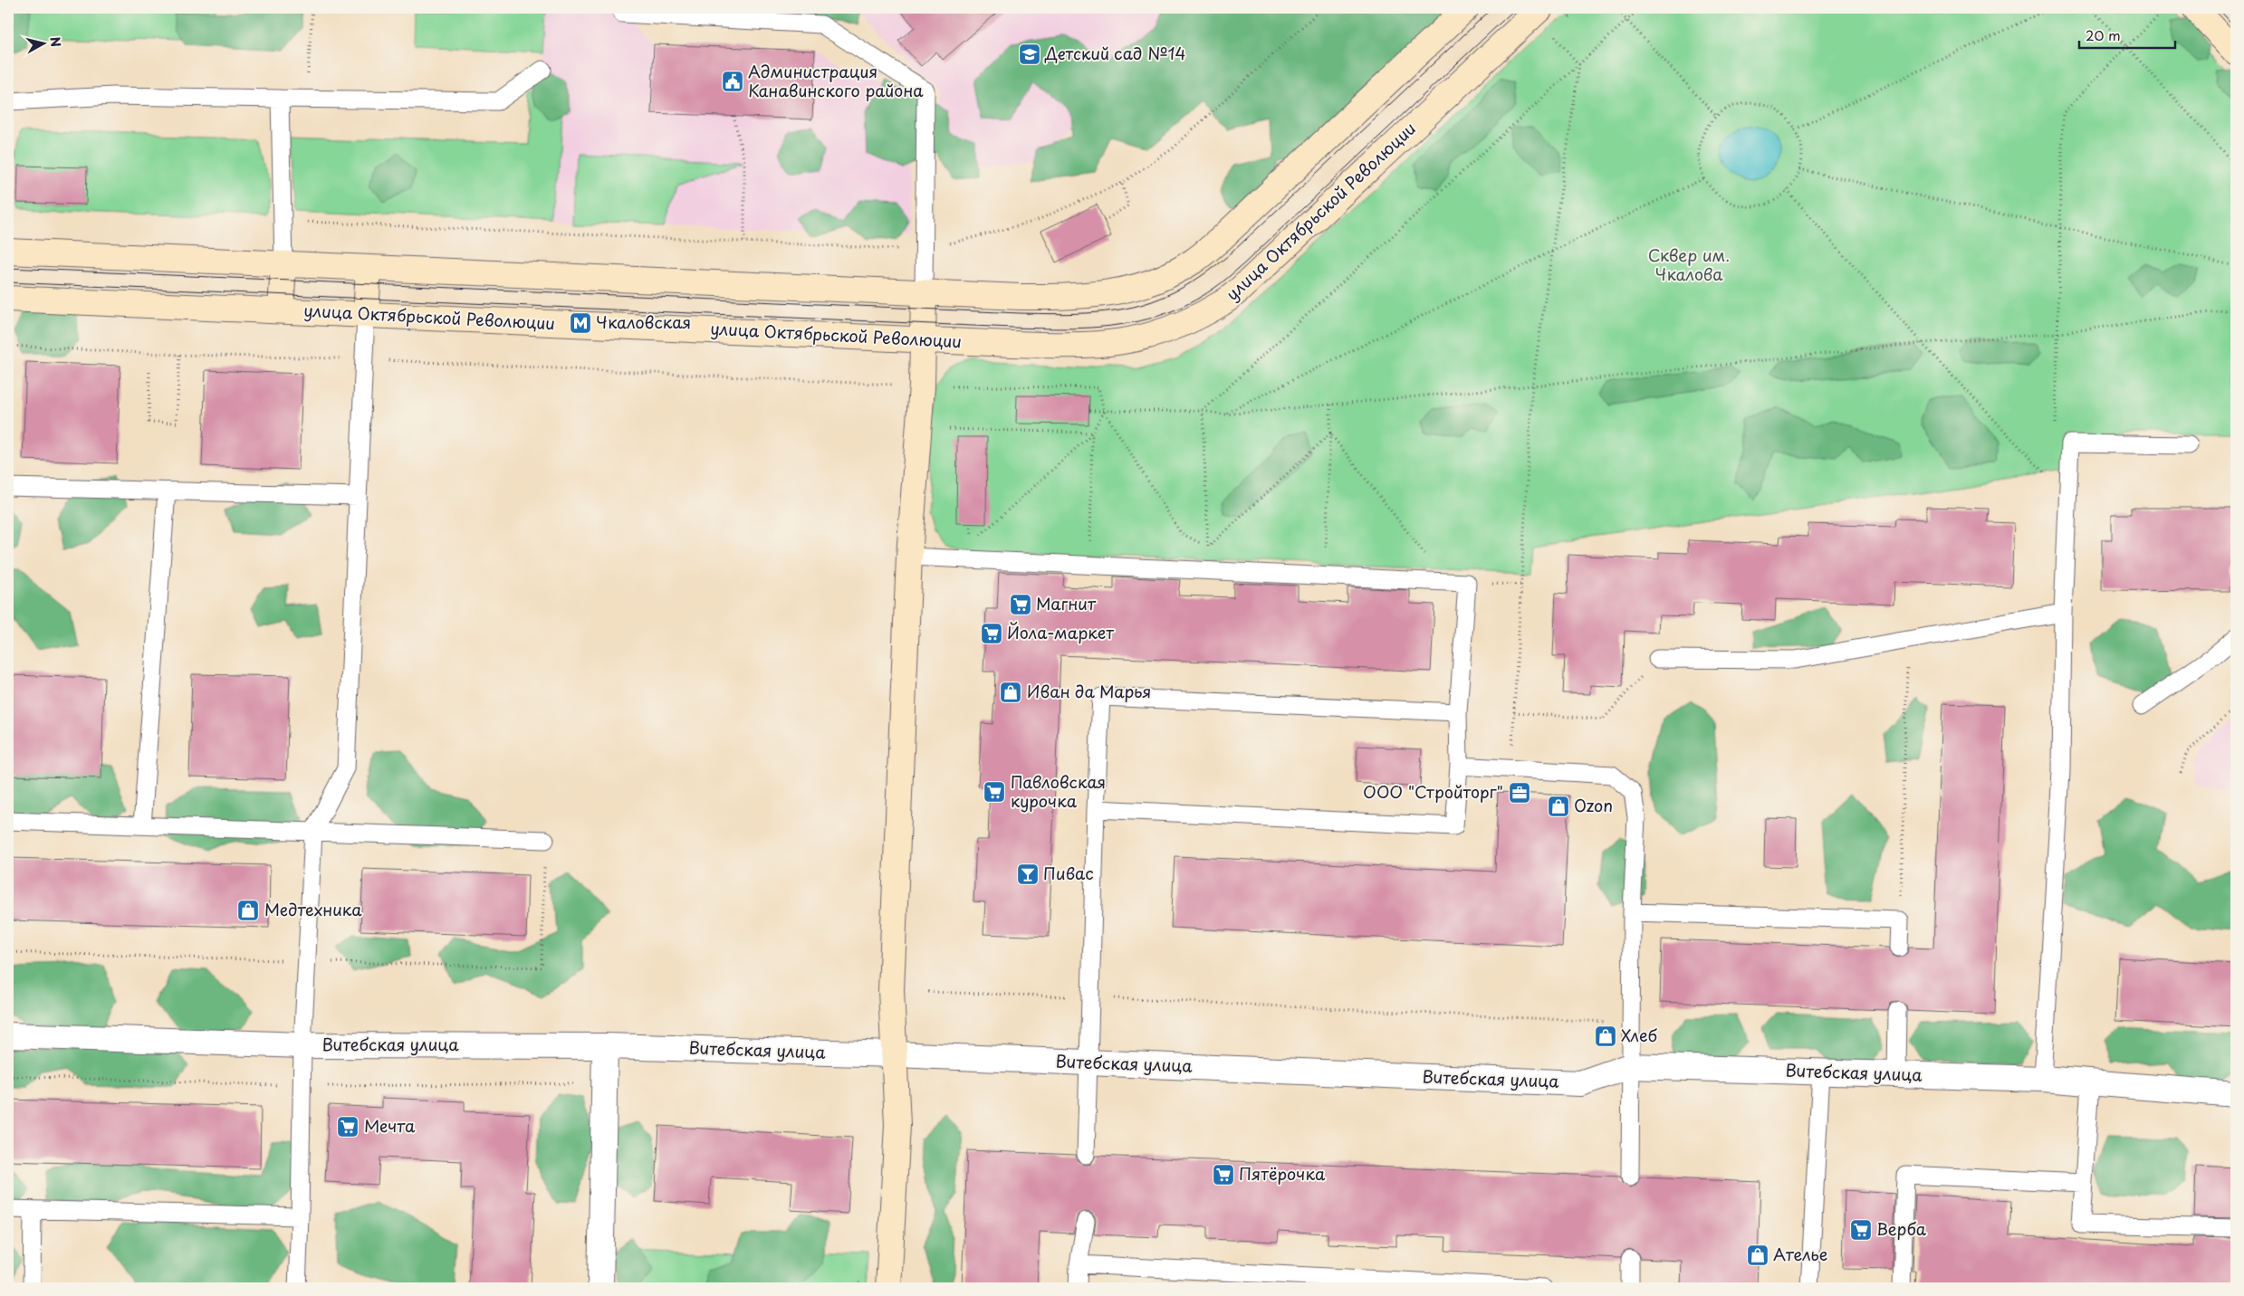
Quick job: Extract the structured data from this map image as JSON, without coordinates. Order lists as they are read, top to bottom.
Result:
{
  "streets": {
    "main road": ["улица Октябрьской Революции"],
    "street": ["Витебская улица"]
  },
  "parks": ["Сквер им. Чкалова"],
  "places": {
    "school or university": ["Детский сад №14"],
    "public building": ["Администрация Канавинского района"],
    "metro station": ["Чкаловская"],
    "supermarket": [
      "Магнит",
      "Йола-маркет",
      "Павловская курочка",
      "Мечта",
      "Пятёрочка",
      "Верба"
    ],
    "shop": [
      "Иван да Марья",
      "Ozon",
      "Медтехника",
      "Хлеб",
      "Ателье"
    ],
    "office": ["ООО \"Стройторг\""],
    "bar": ["Пивас"]
  },
  "scale_bar": "20 m",
  "north": "right"
}
